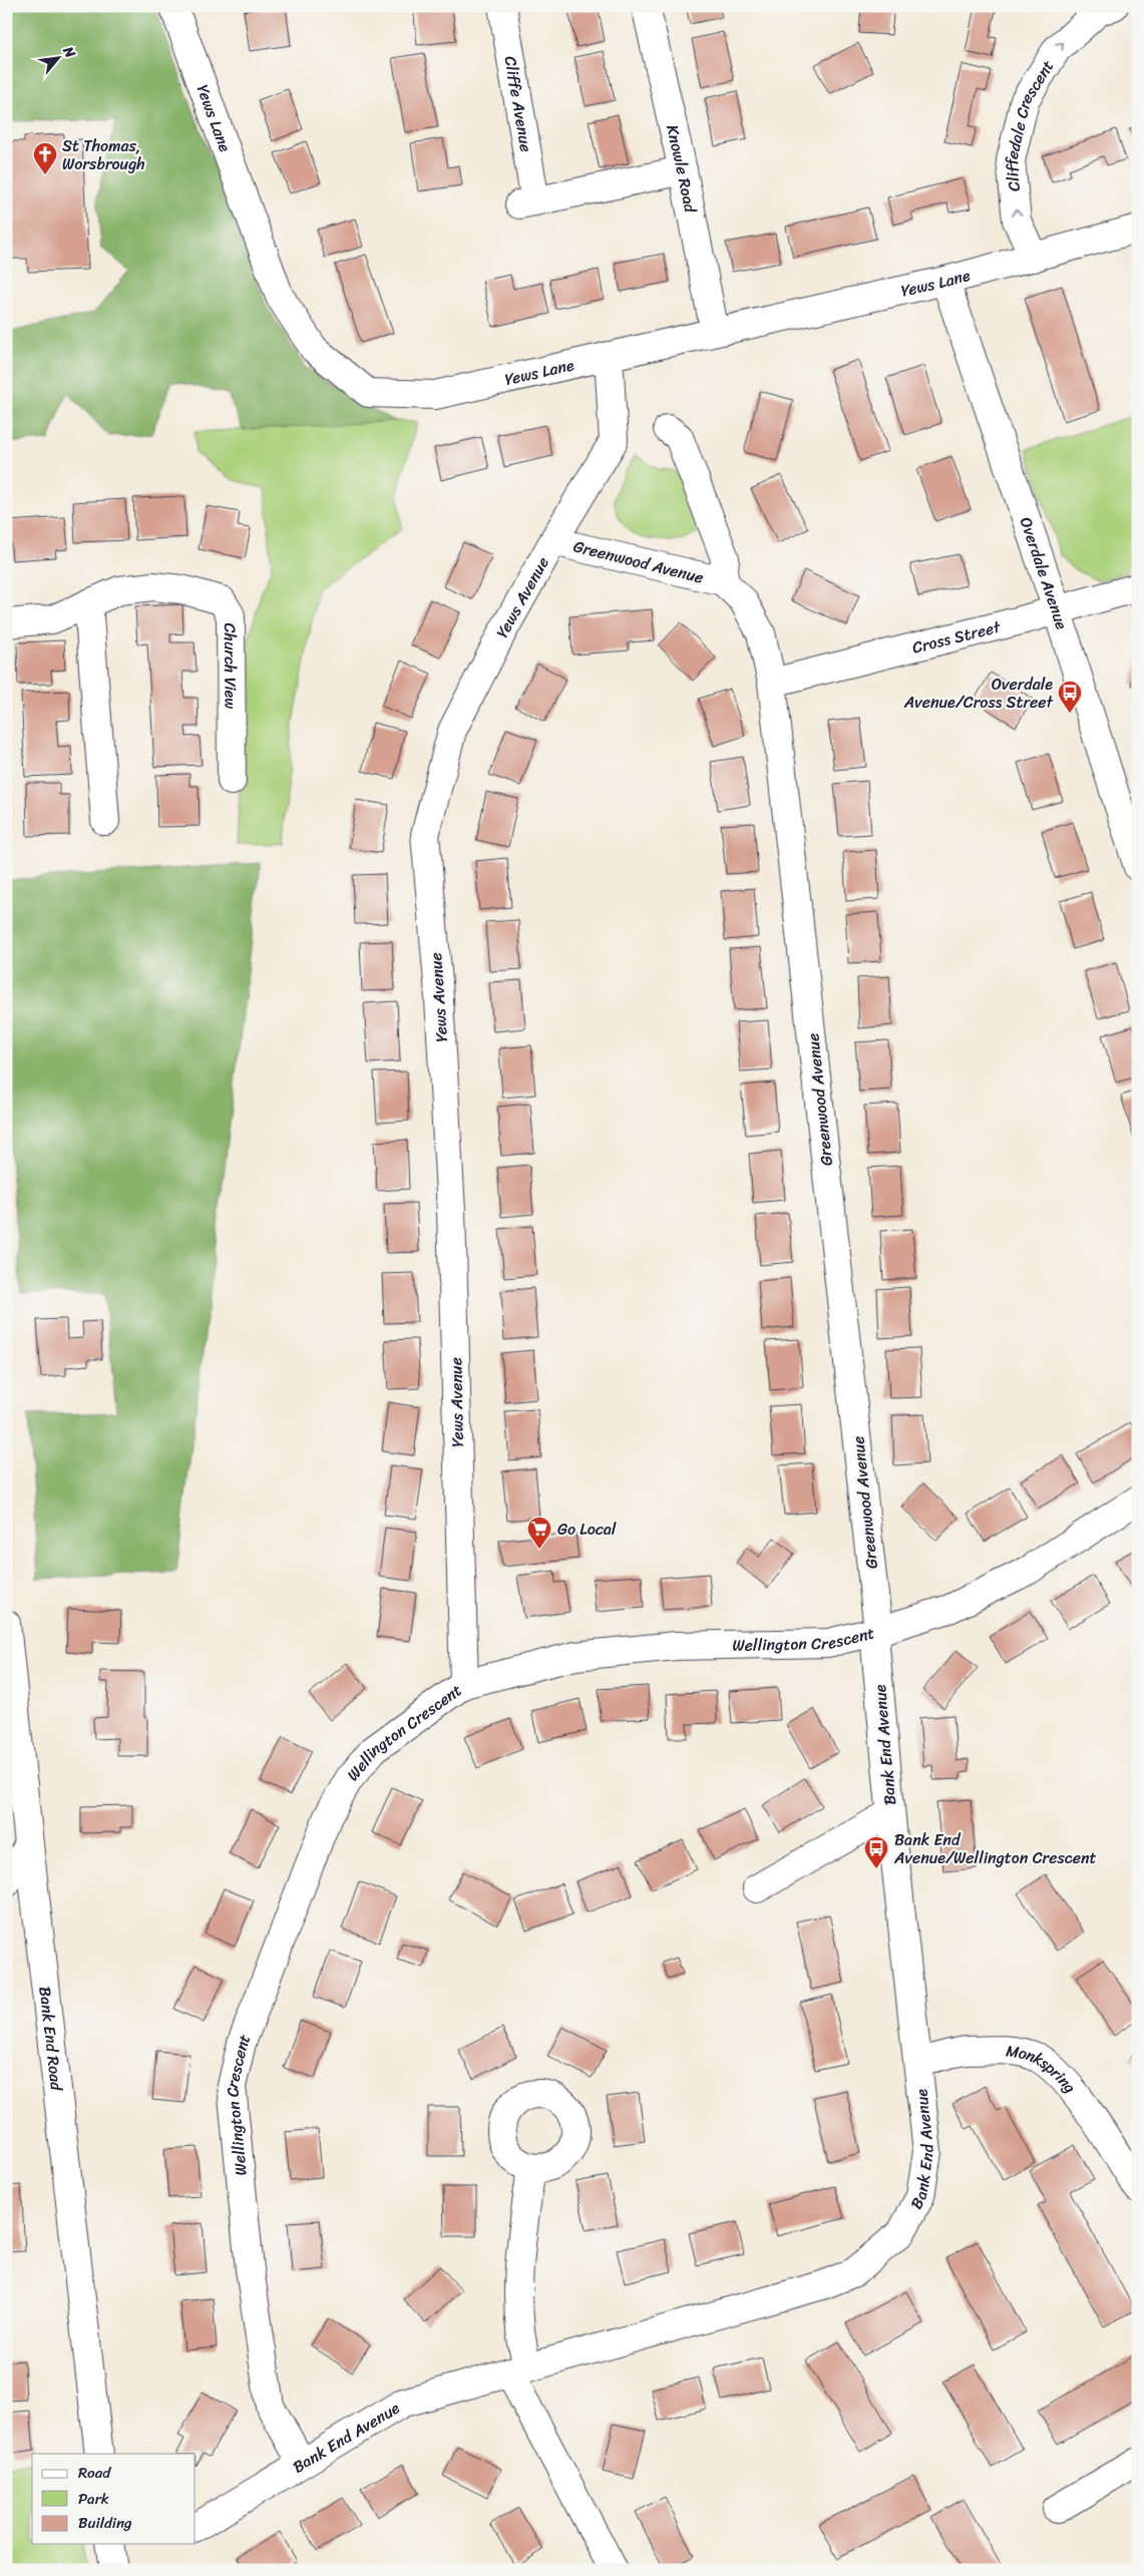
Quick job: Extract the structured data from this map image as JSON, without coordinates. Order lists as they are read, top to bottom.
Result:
{
  "streets": {
    "street": [
      "Cliffe Avenue",
      "Yews Lane",
      "Cliffedale Crescent",
      "Knowle Road",
      "Greenwood Avenue",
      "Overdale Avenue",
      "Yews Avenue",
      "Cross Street",
      "Church View",
      "Wellington Crescent",
      "Bank End Avenue",
      "Bank End Road",
      "Monkspring"
    ]
  },
  "crossings": [
    ["Cliffe Avenue", "Knowle Road"],
    ["Yews Lane", "Cliffedale Crescent"],
    ["Yews Lane", "Knowle Road"],
    ["Yews Lane", "Overdale Avenue"],
    ["Yews Lane", "Yews Avenue"],
    ["Greenwood Avenue", "Yews Avenue"],
    ["Greenwood Avenue", "Cross Street"],
    ["Greenwood Avenue", "Wellington Crescent"],
    ["Greenwood Avenue", "Bank End Avenue"],
    ["Overdale Avenue", "Cross Street"],
    ["Yews Avenue", "Wellington Crescent"],
    ["Wellington Crescent", "Bank End Avenue"],
    ["Bank End Avenue", "Monkspring"]
  ],
  "one_way": ["Cliffedale Crescent"],
  "places": {
    "church": ["St Thomas, Worsbrough"],
    "bus stop": ["Overdale Avenue/Cross Street", "Bank End Avenue/Wellington Crescent"],
    "supermarket": ["Go Local"]
  },
  "legend": ["Road", "Park", "Building"],
  "north": "top right"
}
